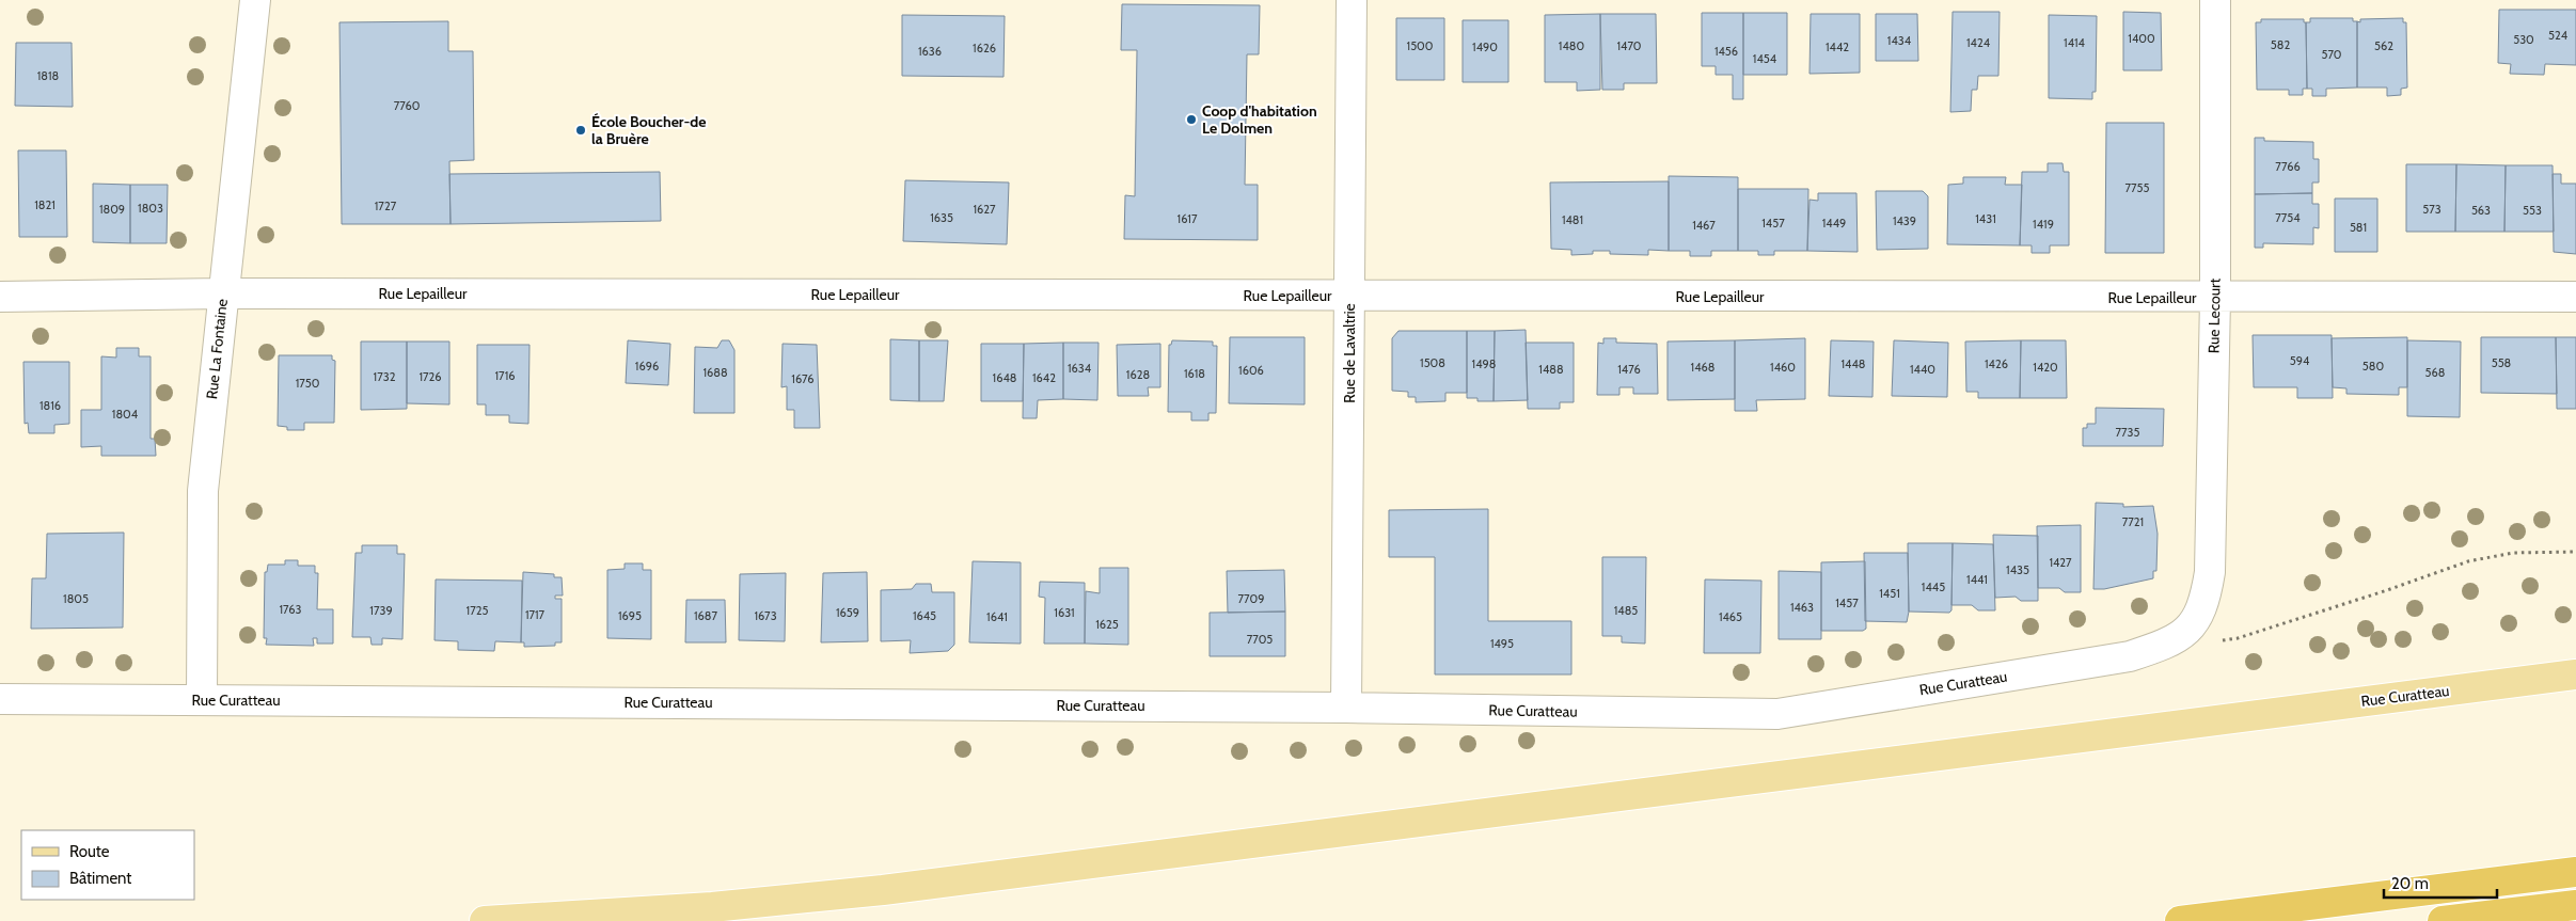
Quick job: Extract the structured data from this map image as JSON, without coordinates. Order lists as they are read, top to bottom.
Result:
{
  "streets": {
    "main road": ["Rue Curatteau"],
    "street": [
      "Rue Lepailleur",
      "Rue Lecourt",
      "Rue La Fontaine",
      "Rue de Lavaltrie"
    ]
  },
  "crossings": [
    ["Rue Lepailleur", "Rue Lecourt"],
    ["Rue Lepailleur", "Rue La Fontaine"],
    ["Rue Lepailleur", "Rue de Lavaltrie"],
    ["Rue Lecourt", "Rue Curatteau"],
    ["Rue La Fontaine", "Rue Curatteau"],
    ["Rue de Lavaltrie", "Rue Curatteau"]
  ],
  "places": ["Coop d'habitation Le Dolmen", "École Boucher-de la Bruère"],
  "house_numbers": [
    "524",
    "1400",
    "530",
    "1434",
    "1424",
    "1414",
    "582",
    "1500",
    "1480",
    "1470",
    "562",
    "1490",
    "1442",
    "1626",
    "1636",
    "1456",
    "570",
    "1454",
    "1818",
    "7760",
    "7766",
    "7755",
    "1821",
    "1727",
    "1803",
    "1809",
    "1627",
    "573",
    "563",
    "553",
    "1635",
    "7754",
    "1617",
    "1431",
    "1481",
    "1439",
    "1457",
    "1449",
    "1419",
    "1467",
    "581",
    "594",
    "1508",
    "558",
    "1498",
    "1448",
    "1426",
    "1696",
    "580",
    "1468",
    "1460",
    "1420",
    "1634",
    "1488",
    "1476",
    "1440",
    "1606",
    "1688",
    "568",
    "1618",
    "1628",
    "1716",
    "1732",
    "1726",
    "1648",
    "1642",
    "1676",
    "1750",
    "1816",
    "1804",
    "7735",
    "7721",
    "1427",
    "1435",
    "1441",
    "1445",
    "1451",
    "1805",
    "7709",
    "1457",
    "1463",
    "1763",
    "1739",
    "1725",
    "1485",
    "1659",
    "1631",
    "1717",
    "1695",
    "1687",
    "1673",
    "1645",
    "1641",
    "1465",
    "1625",
    "7705",
    "1495"
  ],
  "legend": ["Route", "Bâtiment"],
  "scale_bar": "20 m"
}
